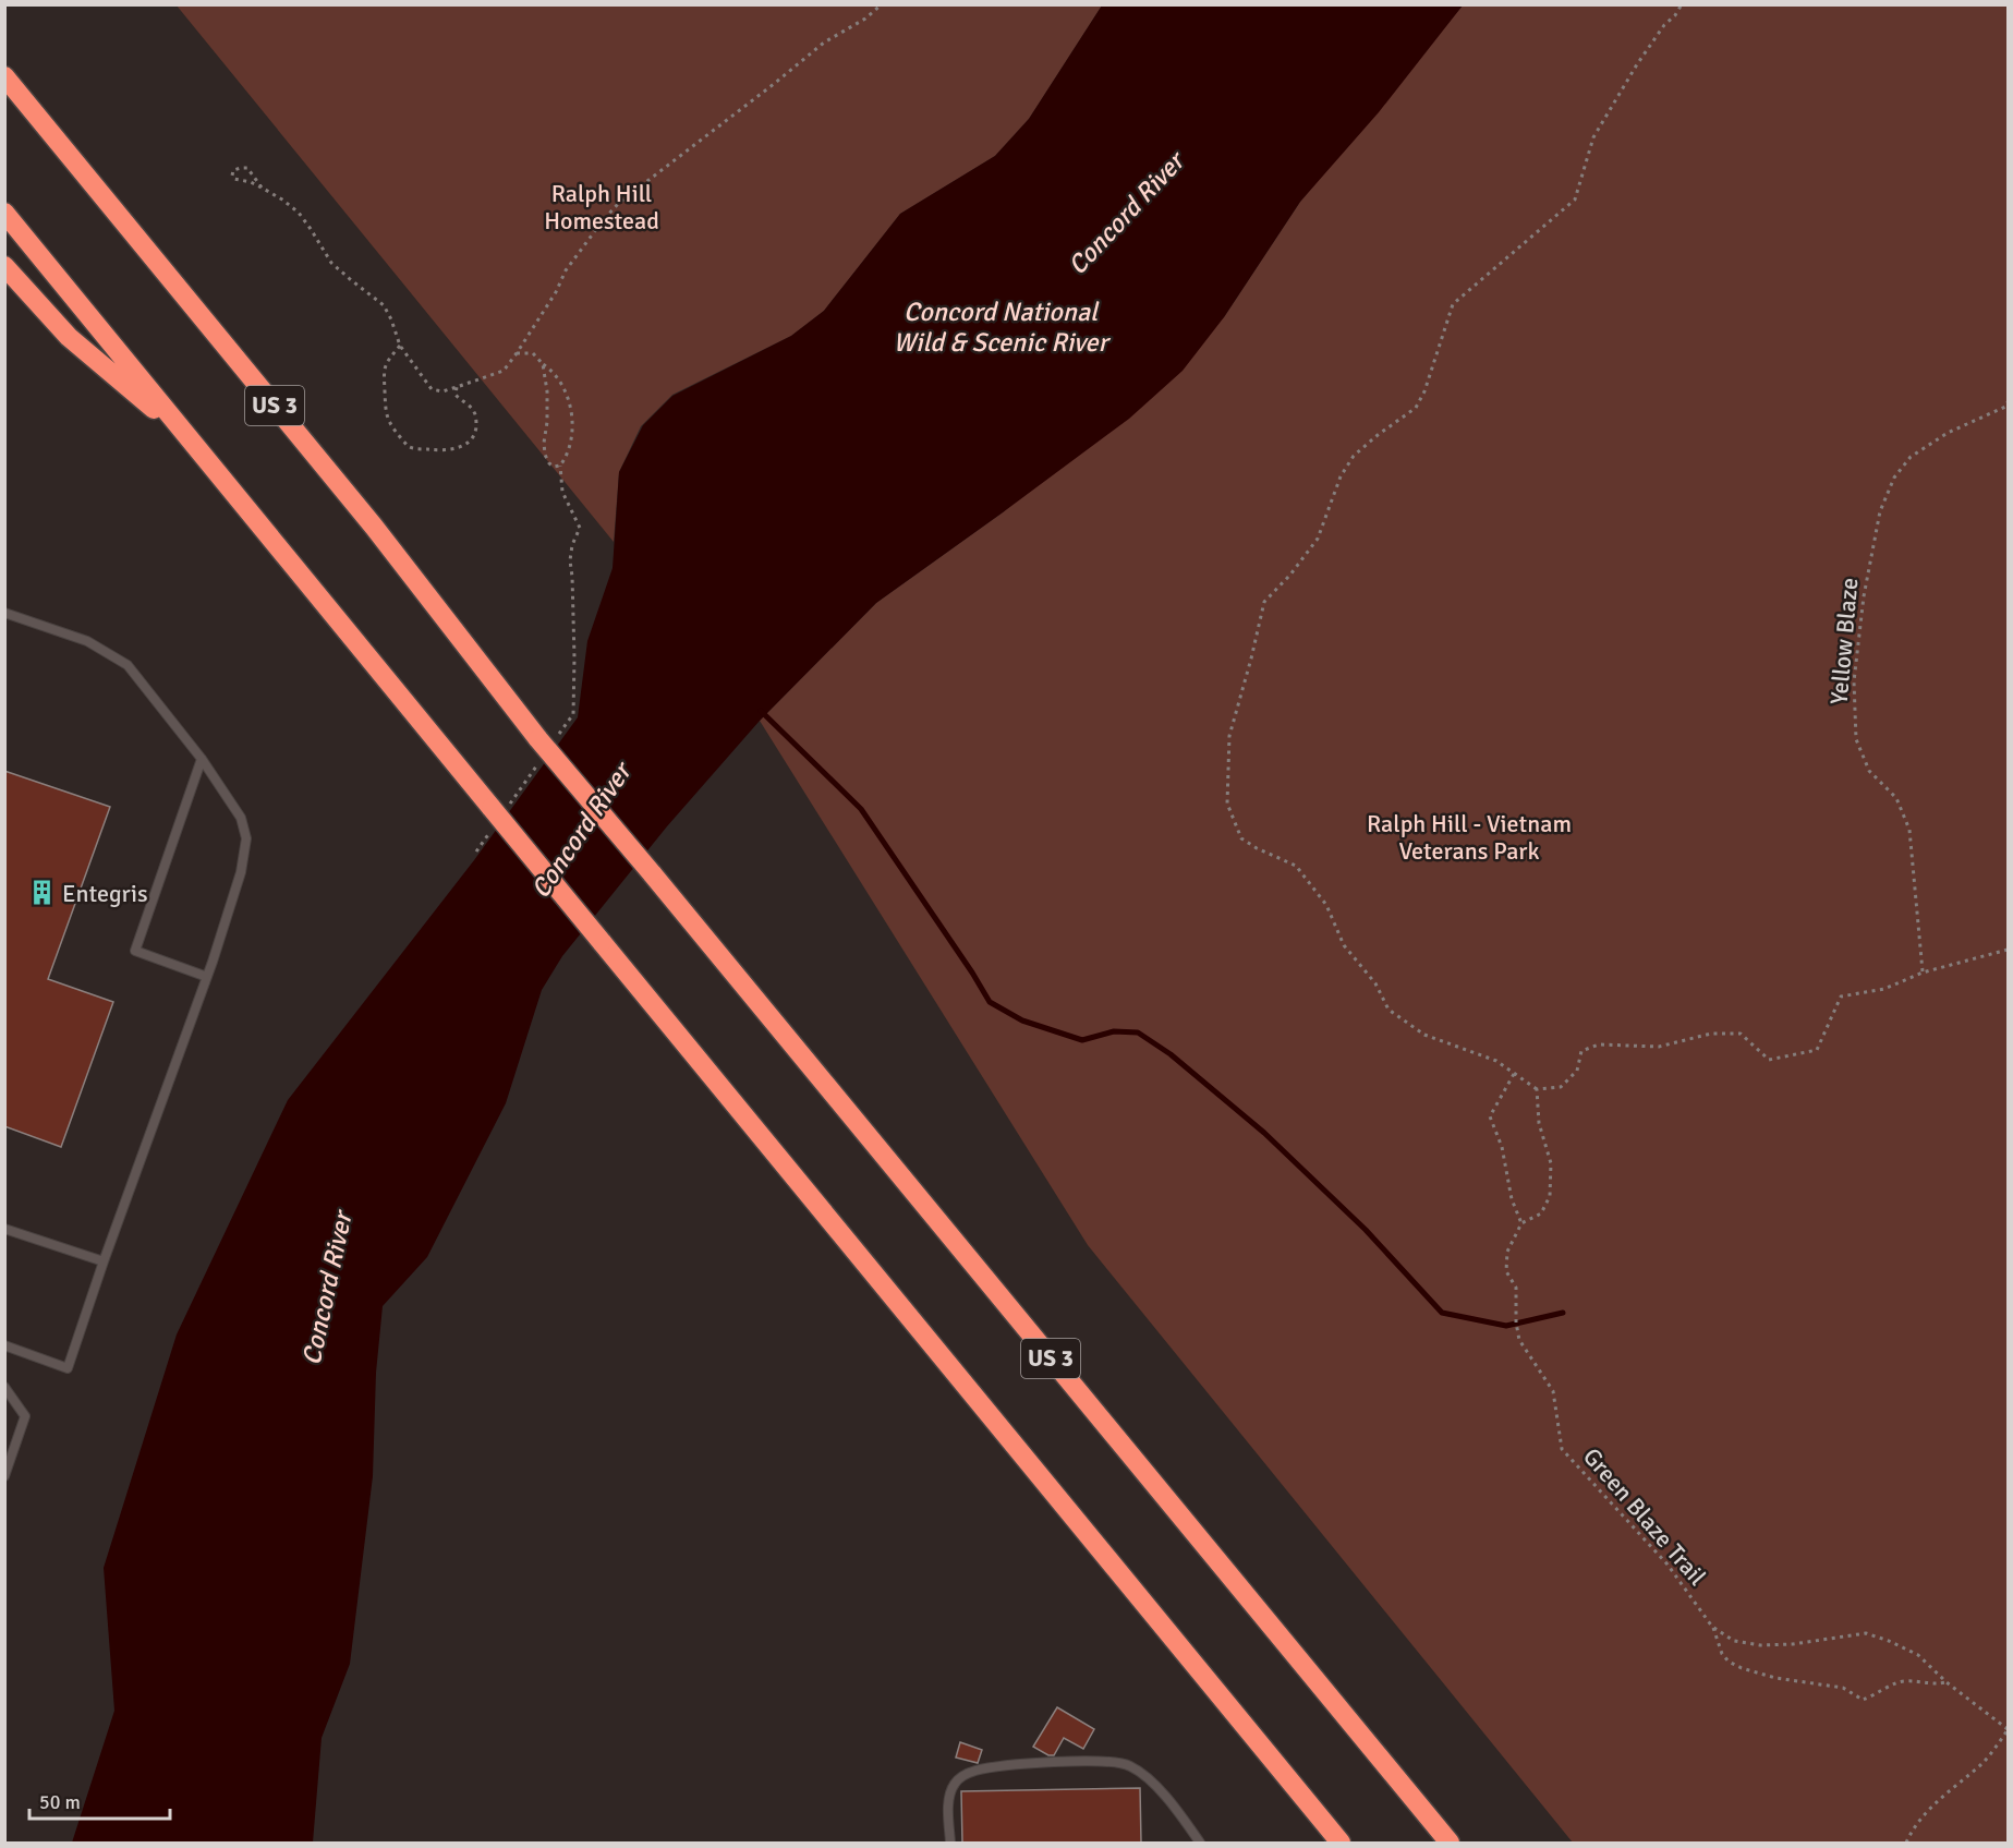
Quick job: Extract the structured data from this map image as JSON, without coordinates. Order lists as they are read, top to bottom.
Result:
{
  "streets": {
    "highway": ["US 3"],
    "path": ["Yellow Blaze", "Green Blaze Trail"]
  },
  "water": ["Concord River", "Concord National Wild & Scenic River"],
  "parks": ["Ralph Hill Homestead", "Ralph Hill - Vietnam Veterans Park"],
  "places": {
    "building": ["Entegris"]
  },
  "scale_bar": "50 m"
}
